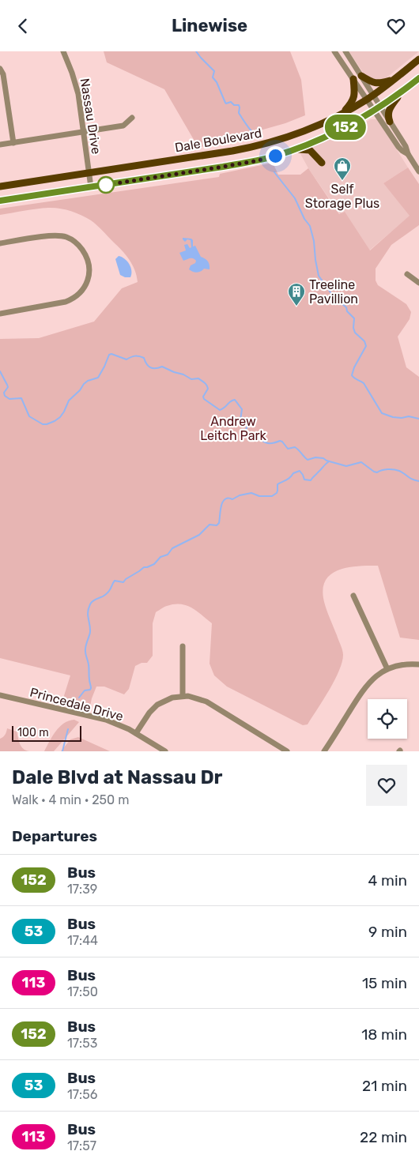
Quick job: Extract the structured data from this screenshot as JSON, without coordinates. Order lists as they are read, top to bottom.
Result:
{
  "streets": {
    "main road": ["Dale Boulevard"],
    "street": ["Nassau Drive", "Princedale Drive"]
  },
  "crossings": [
    ["Nassau Drive", "Dale Boulevard"]
  ],
  "parks": ["Andrew Leitch Park"],
  "places": {
    "shop": ["Self Storage Plus"],
    "building": ["Treeline Pavillion"]
  },
  "lines": ["bus line 152"],
  "scale_bar": "100 m",
  "page": {
    "header": "Linewise",
    "on_map": "152",
    "scale": "100 m",
    "heading": [
      ["Dale Blvd at Nassau Dr", "Walk · 4 min · 250 m"],
      "Departures"
    ],
    "list": [
      {
        "mark": "152",
        "name": "Bus",
        "note": "17:39",
        "value": "4 min"
      },
      {
        "mark": "53",
        "name": "Bus",
        "note": "17:44",
        "value": "9 min"
      },
      {
        "mark": "113",
        "name": "Bus",
        "note": "17:50",
        "value": "15 min"
      },
      {
        "mark": "152",
        "name": "Bus",
        "note": "17:53",
        "value": "18 min"
      },
      {
        "mark": "53",
        "name": "Bus",
        "note": "17:56",
        "value": "21 min"
      },
      {
        "mark": "113",
        "name": "Bus",
        "note": "17:57",
        "value": "22 min"
      }
    ]
  }
}
